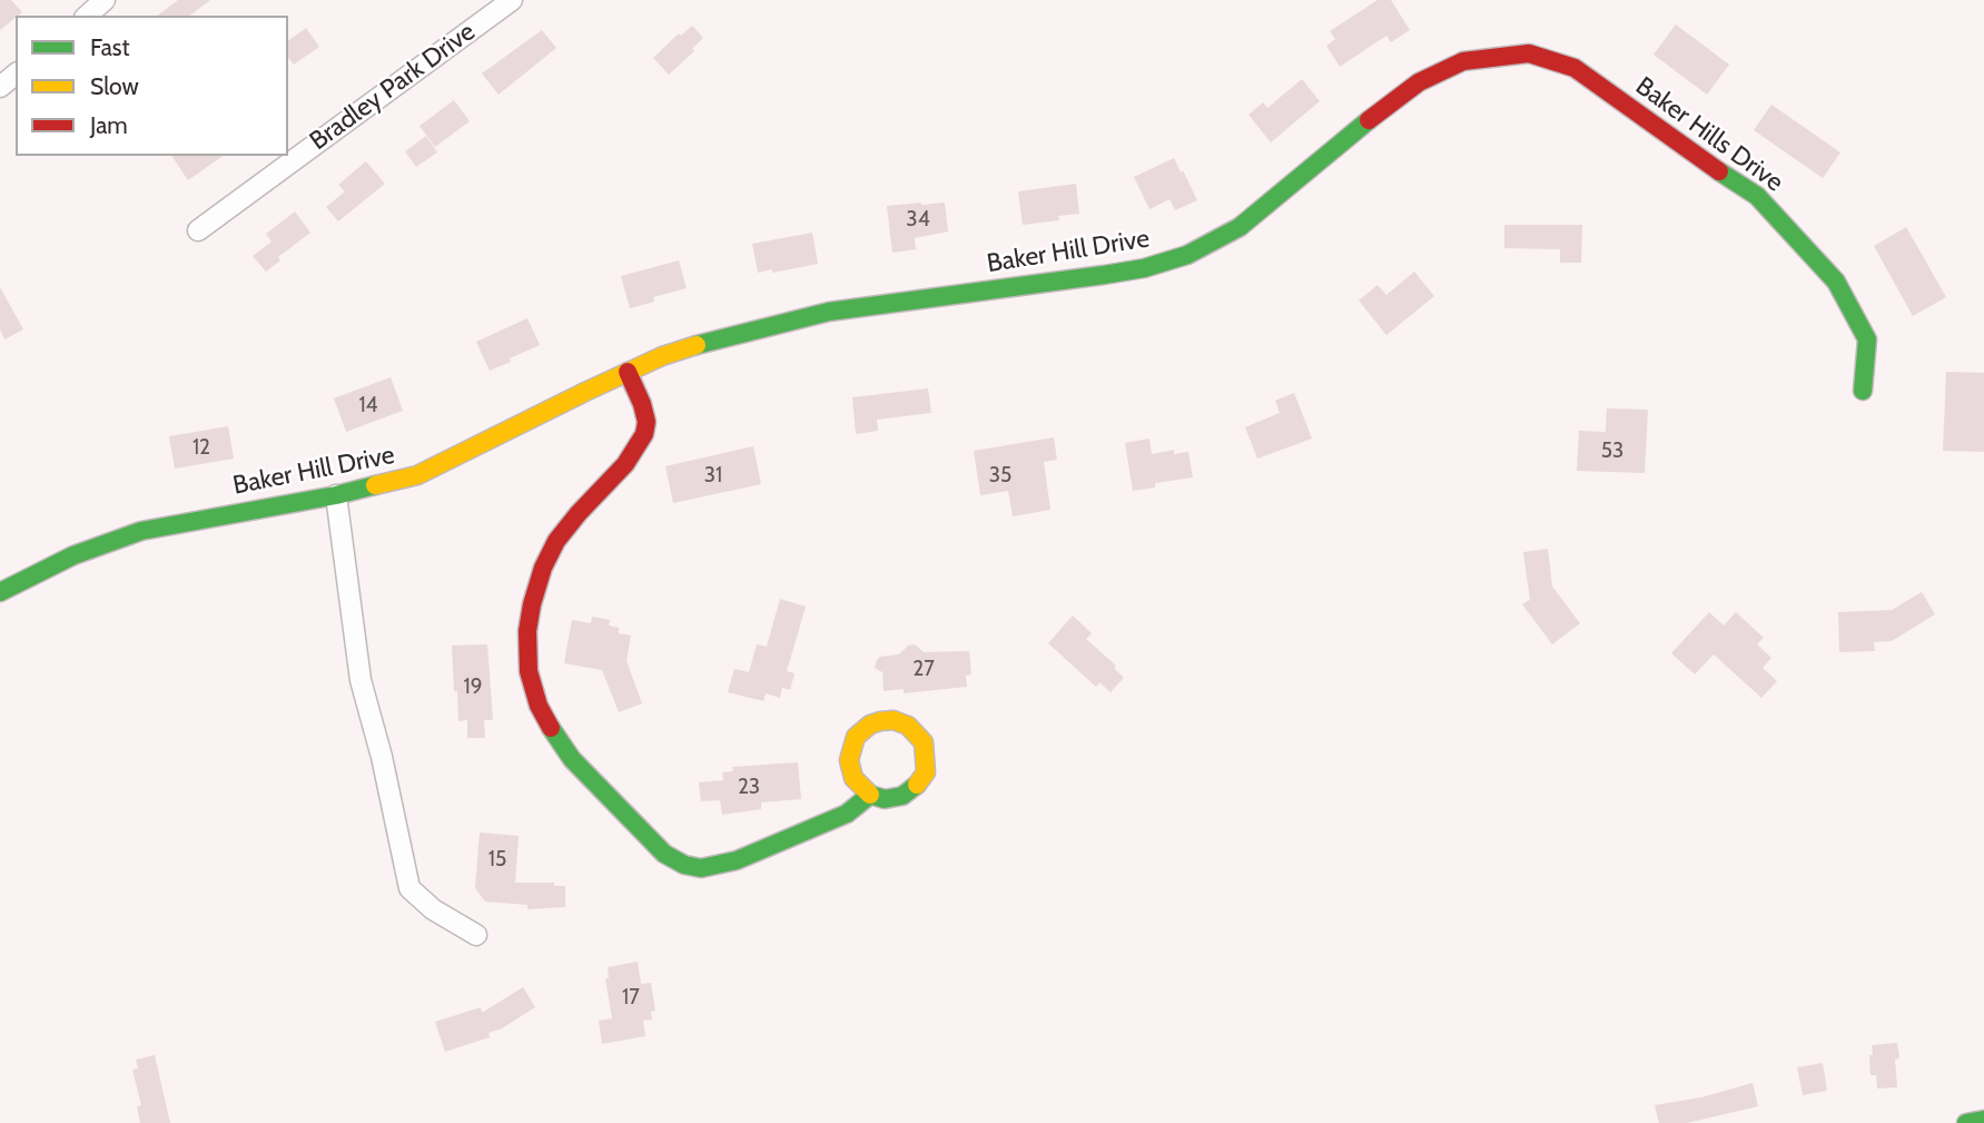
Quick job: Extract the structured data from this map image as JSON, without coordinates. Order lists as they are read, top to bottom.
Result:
{
  "streets": {
    "street": ["Bradley Park Drive", "Baker Hills Drive", "Baker Hill Drive"]
  },
  "crossings": [
    ["Baker Hills Drive", "Baker Hill Drive"]
  ],
  "house_numbers": [
    "34",
    "14",
    "12",
    "53",
    "31",
    "35",
    "27",
    "19",
    "23",
    "15",
    "17"
  ],
  "legend": ["Fast", "Slow", "Jam"]
}
